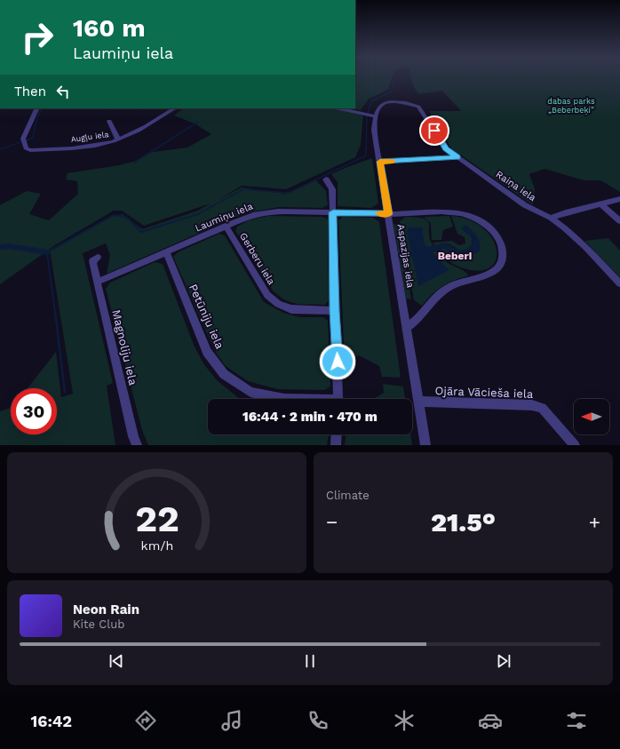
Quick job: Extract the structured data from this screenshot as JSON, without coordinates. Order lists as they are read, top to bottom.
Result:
{
  "streets": {
    "street": [
      "Augļu iela",
      "Raiņa iela",
      "Laumiņu iela",
      "Aspazijas iela",
      "Gerberu iela",
      "Petūniju iela",
      "Magnoliju iela",
      "Ojāra Vācieša iela"
    ]
  },
  "crossings": [
    ["Laumiņu iela", "Aspazijas iela"],
    ["Laumiņu iela", "Gerberu iela"],
    ["Laumiņu iela", "Petūniju iela"],
    ["Laumiņu iela", "Magnoliju iela"],
    ["Aspazijas iela", "Ojāra Vācieša iela"]
  ],
  "districts": ["Beberi"],
  "parks": ["dabas parks „Beberbeķi”"],
  "north": "left",
  "page": {
    "turn": ["160 m", "Laumiņu iela"],
    "then": "Then",
    "limit": "30",
    "trip": "16:44 · 2 min · 470 m",
    "tile": "Climate",
    "heat": ["−", "21.5°", "+"],
    "song": ["Neon Rain", "Kite Club"],
    "tabs": "16:42",
    "gauge": ["22", "km/h"]
  }
}
